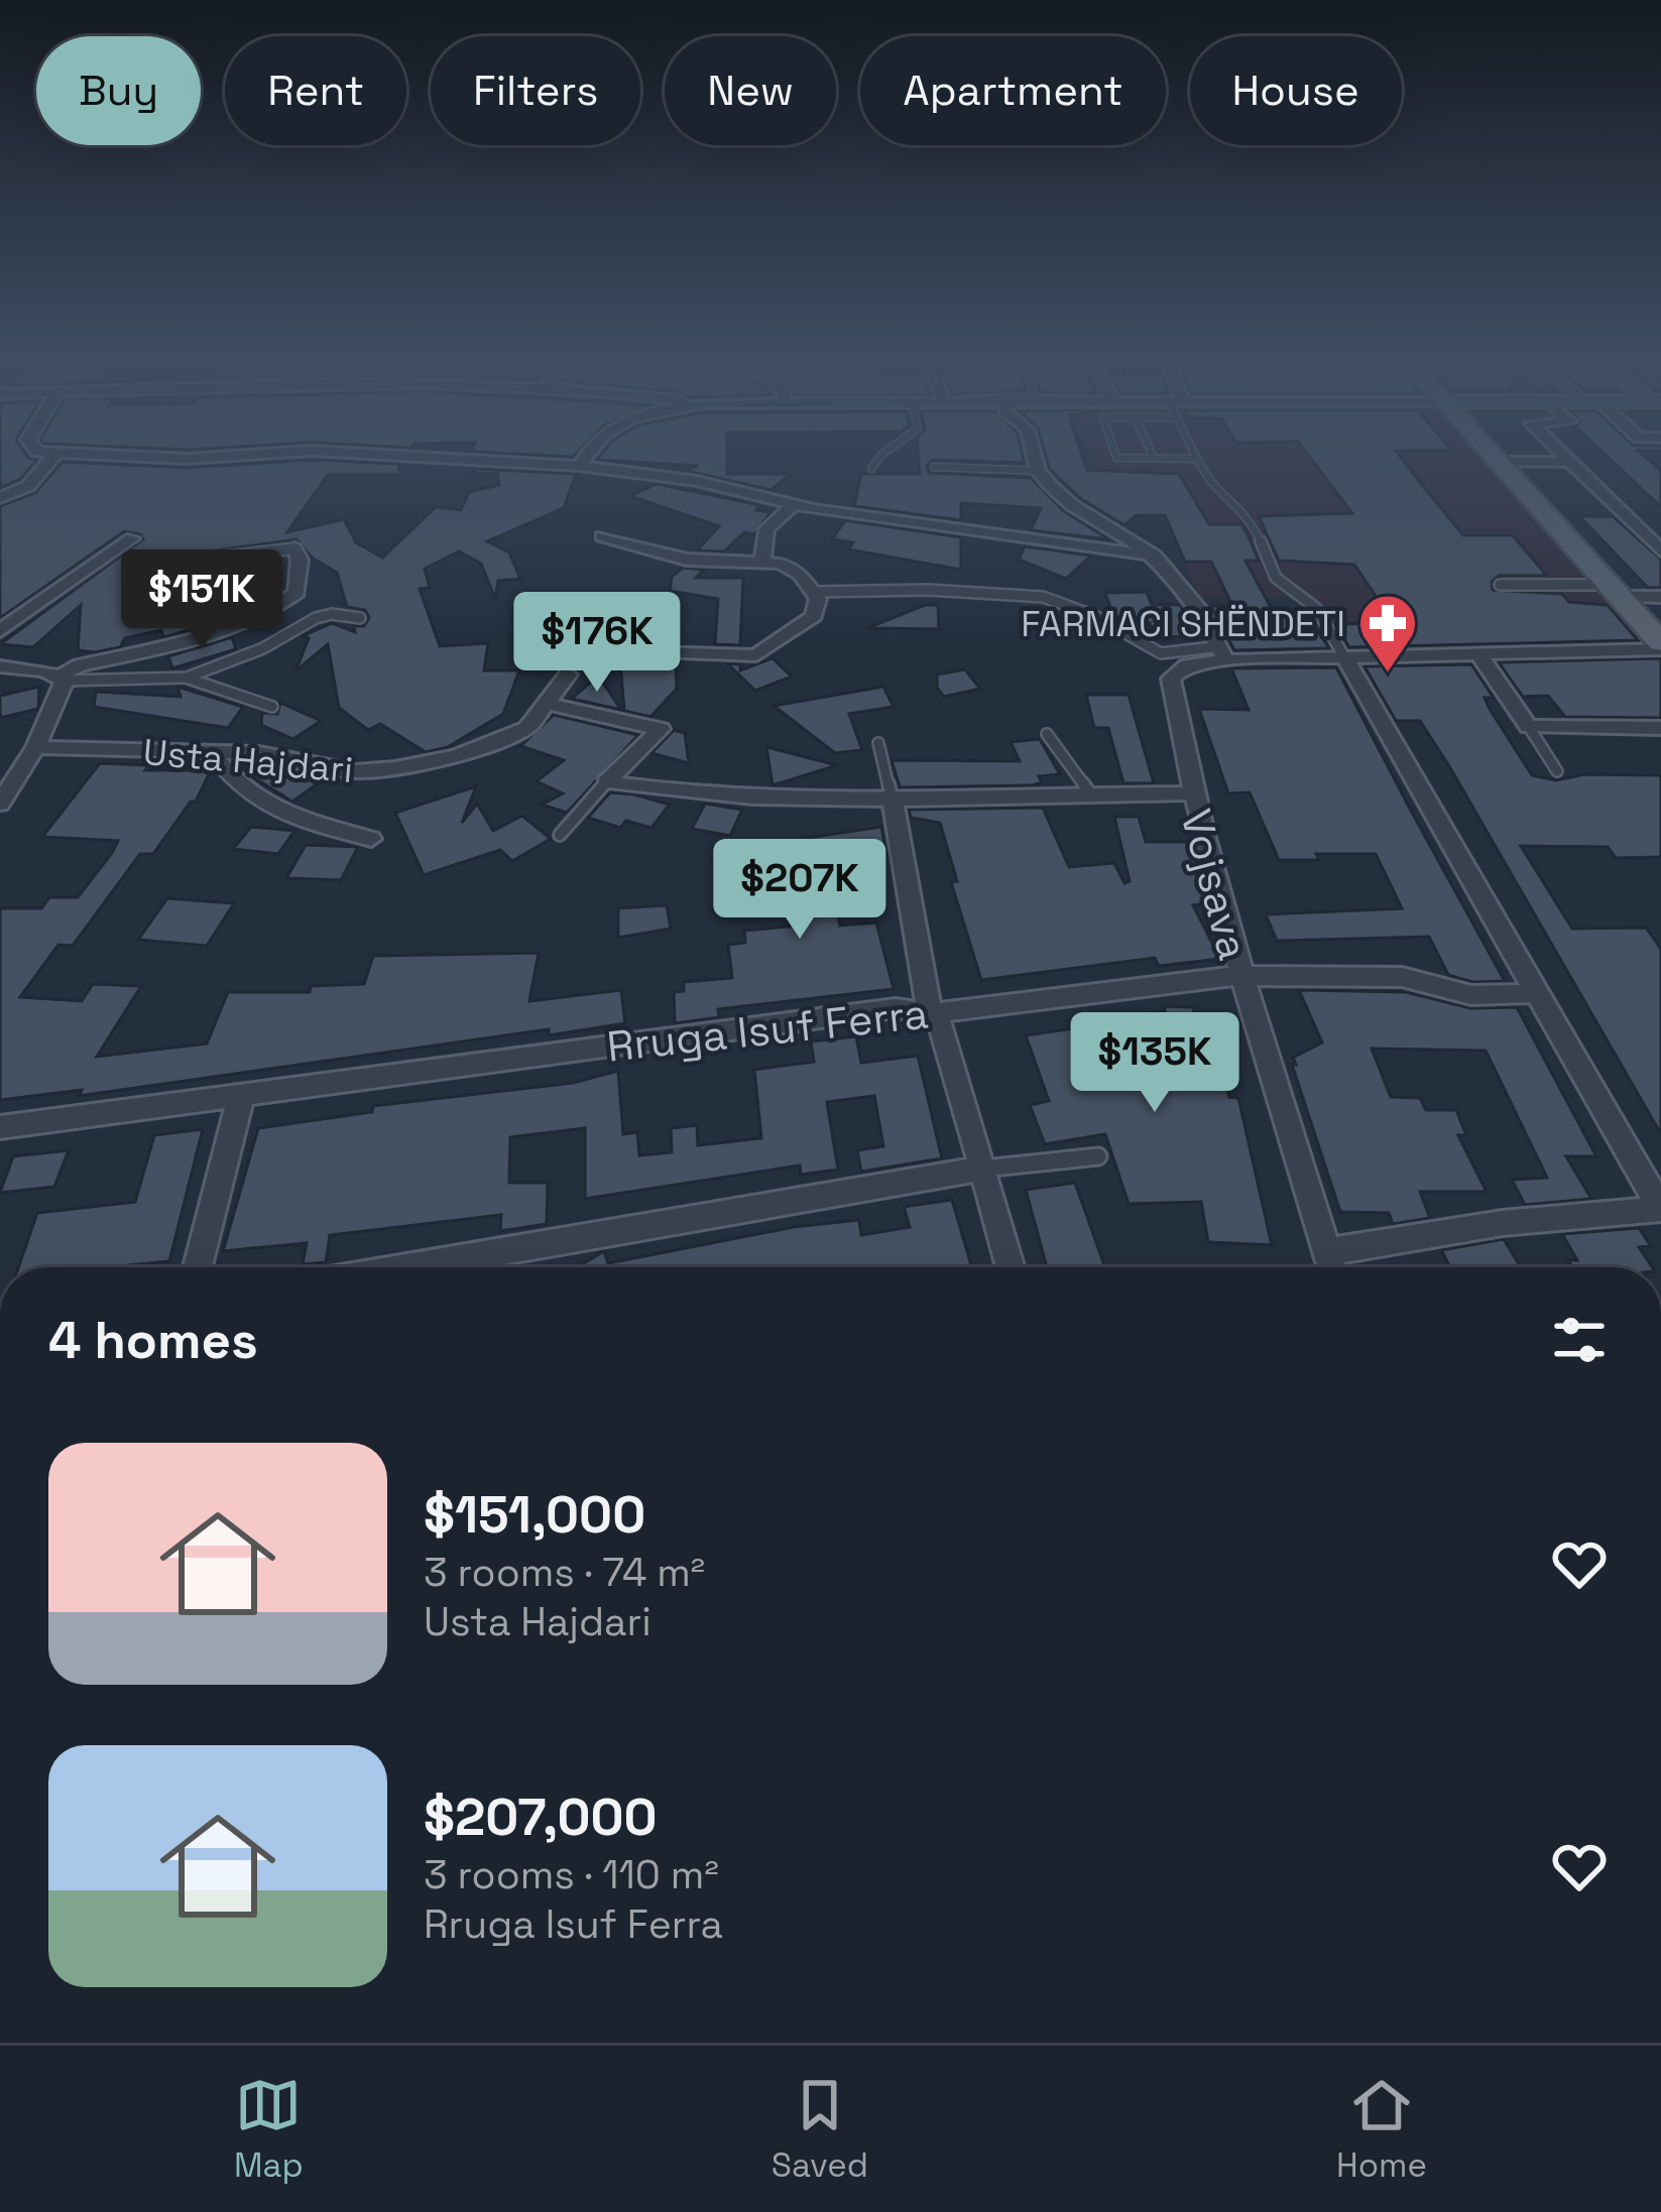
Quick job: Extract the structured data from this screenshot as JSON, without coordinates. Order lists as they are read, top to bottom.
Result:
{
  "streets": {
    "street": ["Usta Hajdari", "Vojsava", "Rruga Isuf Ferra"]
  },
  "crossings": [
    ["Vojsava", "Rruga Isuf Ferra"]
  ],
  "places": {
    "pharmacy": ["FARMACI SHËNDETI"]
  },
  "page": {
    "chip": [
      "Buy",
      "Rent",
      "Filters",
      "New",
      "Apartment",
      "House"
    ],
    "price": [
      "$151K",
      "$176K",
      "$207K",
      "$135K"
    ],
    "heading": "4 homes",
    "list": [
      {
        "name": "$151,000",
        "note": "3 rooms · 74 m² · Usta Hajdari"
      },
      {
        "name": "$207,000",
        "note": "3 rooms · 110 m² · Rruga Isuf Ferra"
      }
    ],
    "tabs": ["Map", "Saved", "Home"]
  }
}
